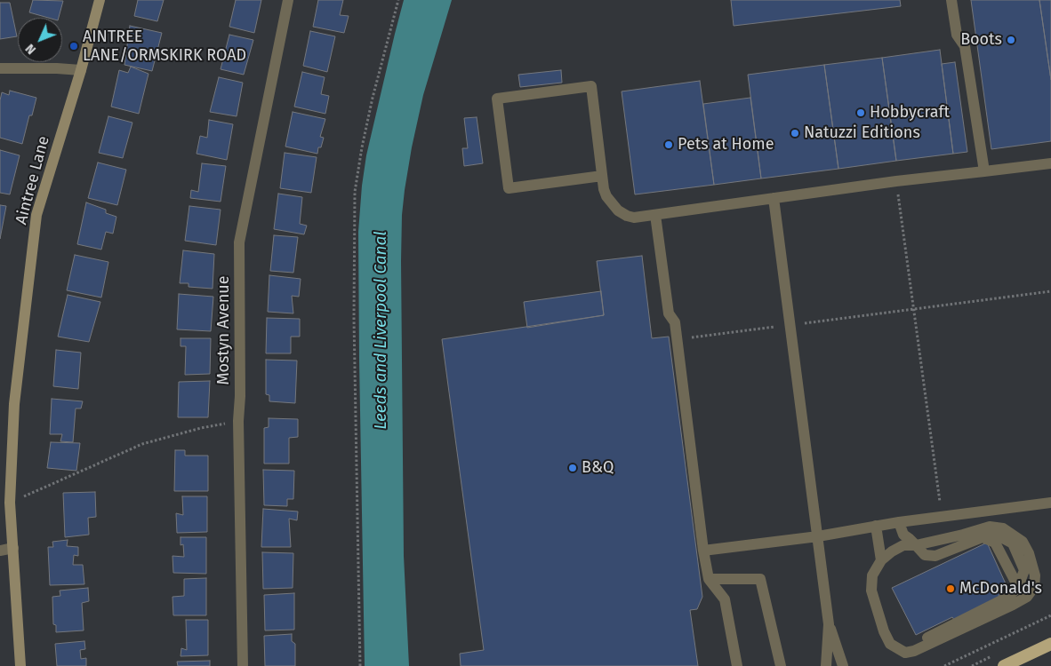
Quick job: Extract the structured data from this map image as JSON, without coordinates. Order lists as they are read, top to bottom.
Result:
{
  "streets": {
    "main road": ["Aintree Lane"],
    "street": ["Mostyn Avenue"]
  },
  "water": ["Leeds and Liverpool Canal"],
  "places": [
    "Boots",
    "AINTREE LANE/ORMSKIRK ROAD",
    "Hobbycraft",
    "Natuzzi Editions",
    "Pets at Home",
    "B&Q",
    "McDonald's"
  ],
  "north": "bottom left"
}
